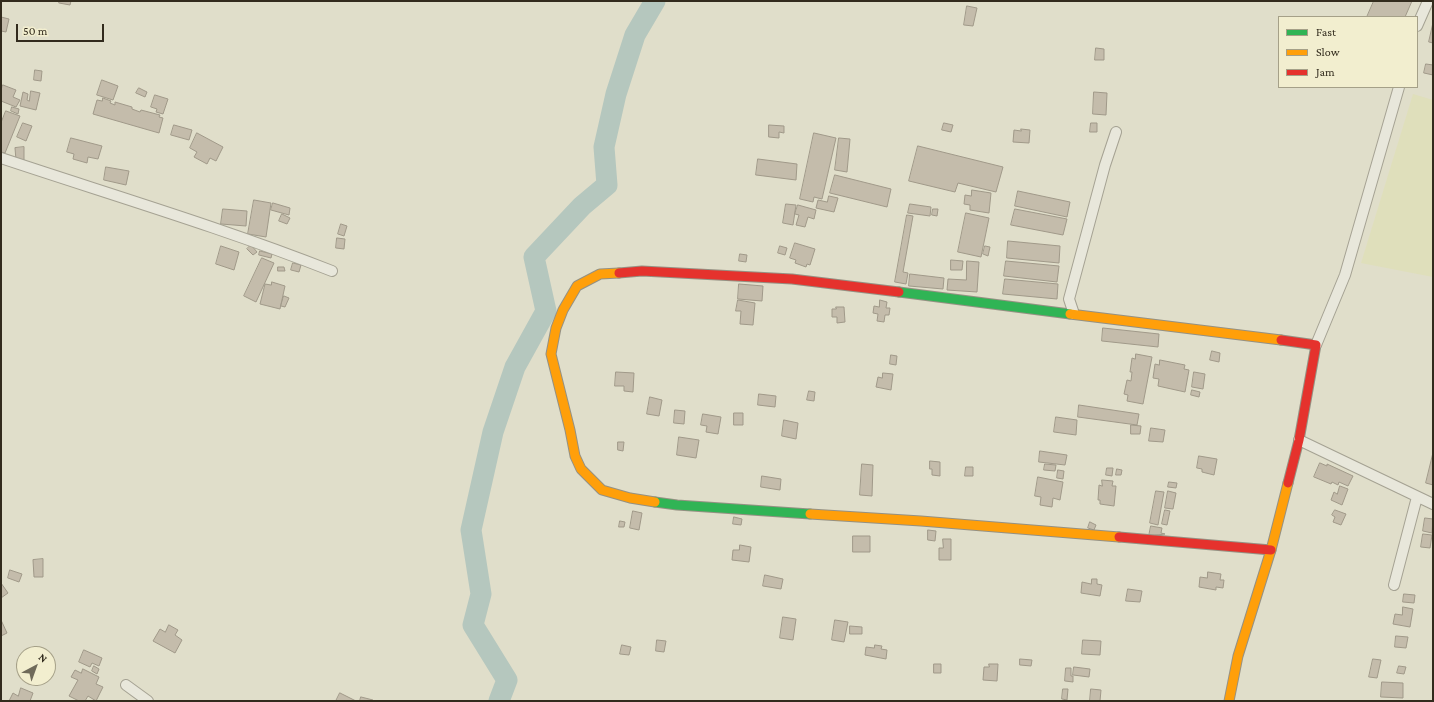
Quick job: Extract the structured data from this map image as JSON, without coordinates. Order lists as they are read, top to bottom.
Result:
{
  "legend": ["Fast", "Slow", "Jam"],
  "scale_bar": "50 m",
  "north": "top right"
}
